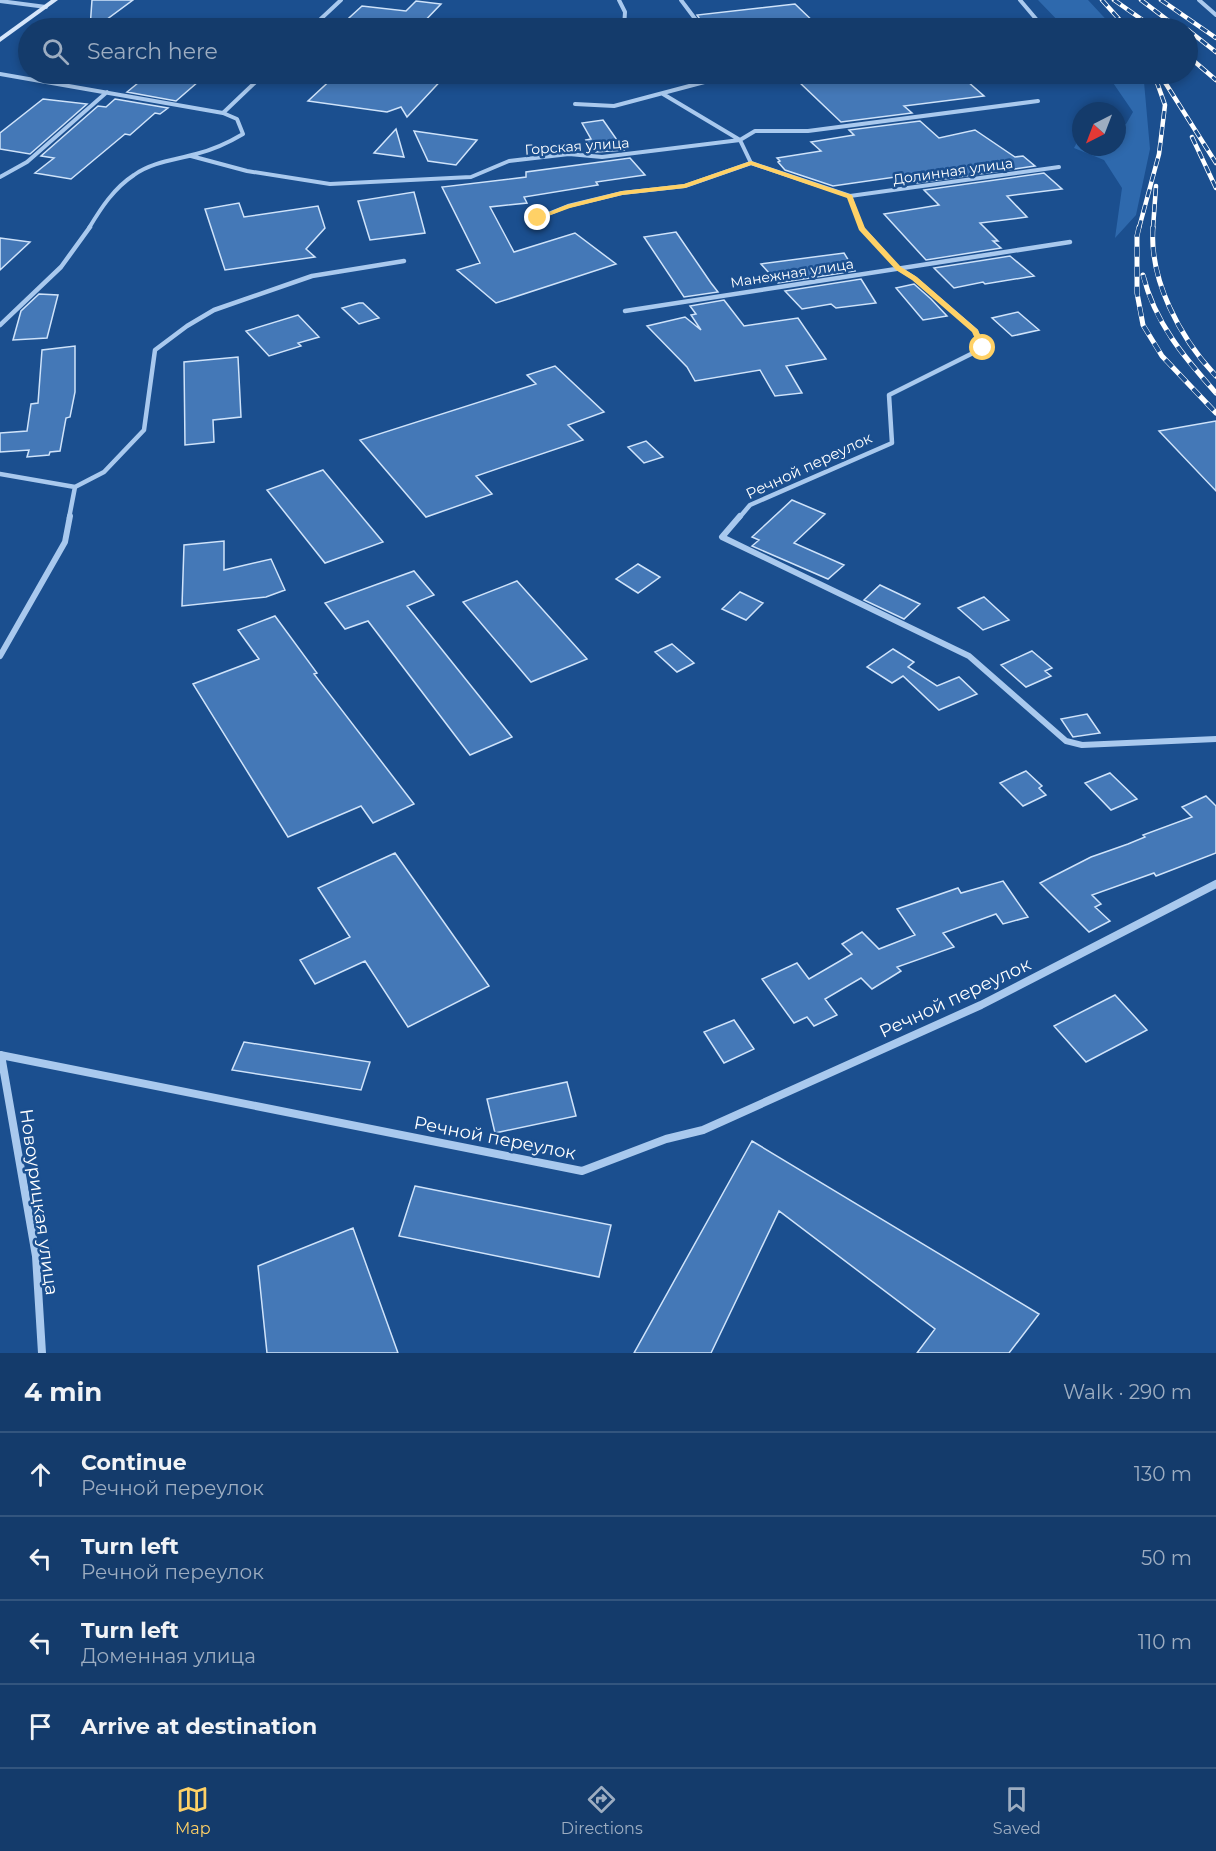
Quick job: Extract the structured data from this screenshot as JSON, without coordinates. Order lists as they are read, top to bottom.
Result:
{
  "streets": {
    "street": [
      "Горская улица",
      "Долинная улица",
      "Манежная улица",
      "Речной переулок",
      "Новоурицкая улица"
    ]
  },
  "crossings": [
    ["Долинная улица", "Речной переулок"],
    ["Манежная улица", "Речной переулок"],
    ["Речной переулок", "Новоурицкая улица"]
  ],
  "north": "bottom left",
  "page": {
    "search": "Search here",
    "heading": ["4 min", "Walk · 290 m"],
    "list": [
      ["Continue", "Речной переулок", "130 m"],
      ["Turn left", "Речной переулок", "50 m"],
      ["Turn left", "Доменная улица", "110 m"],
      "Arrive at destination"
    ],
    "nav": ["Map", "Directions", "Saved"]
  }
}
